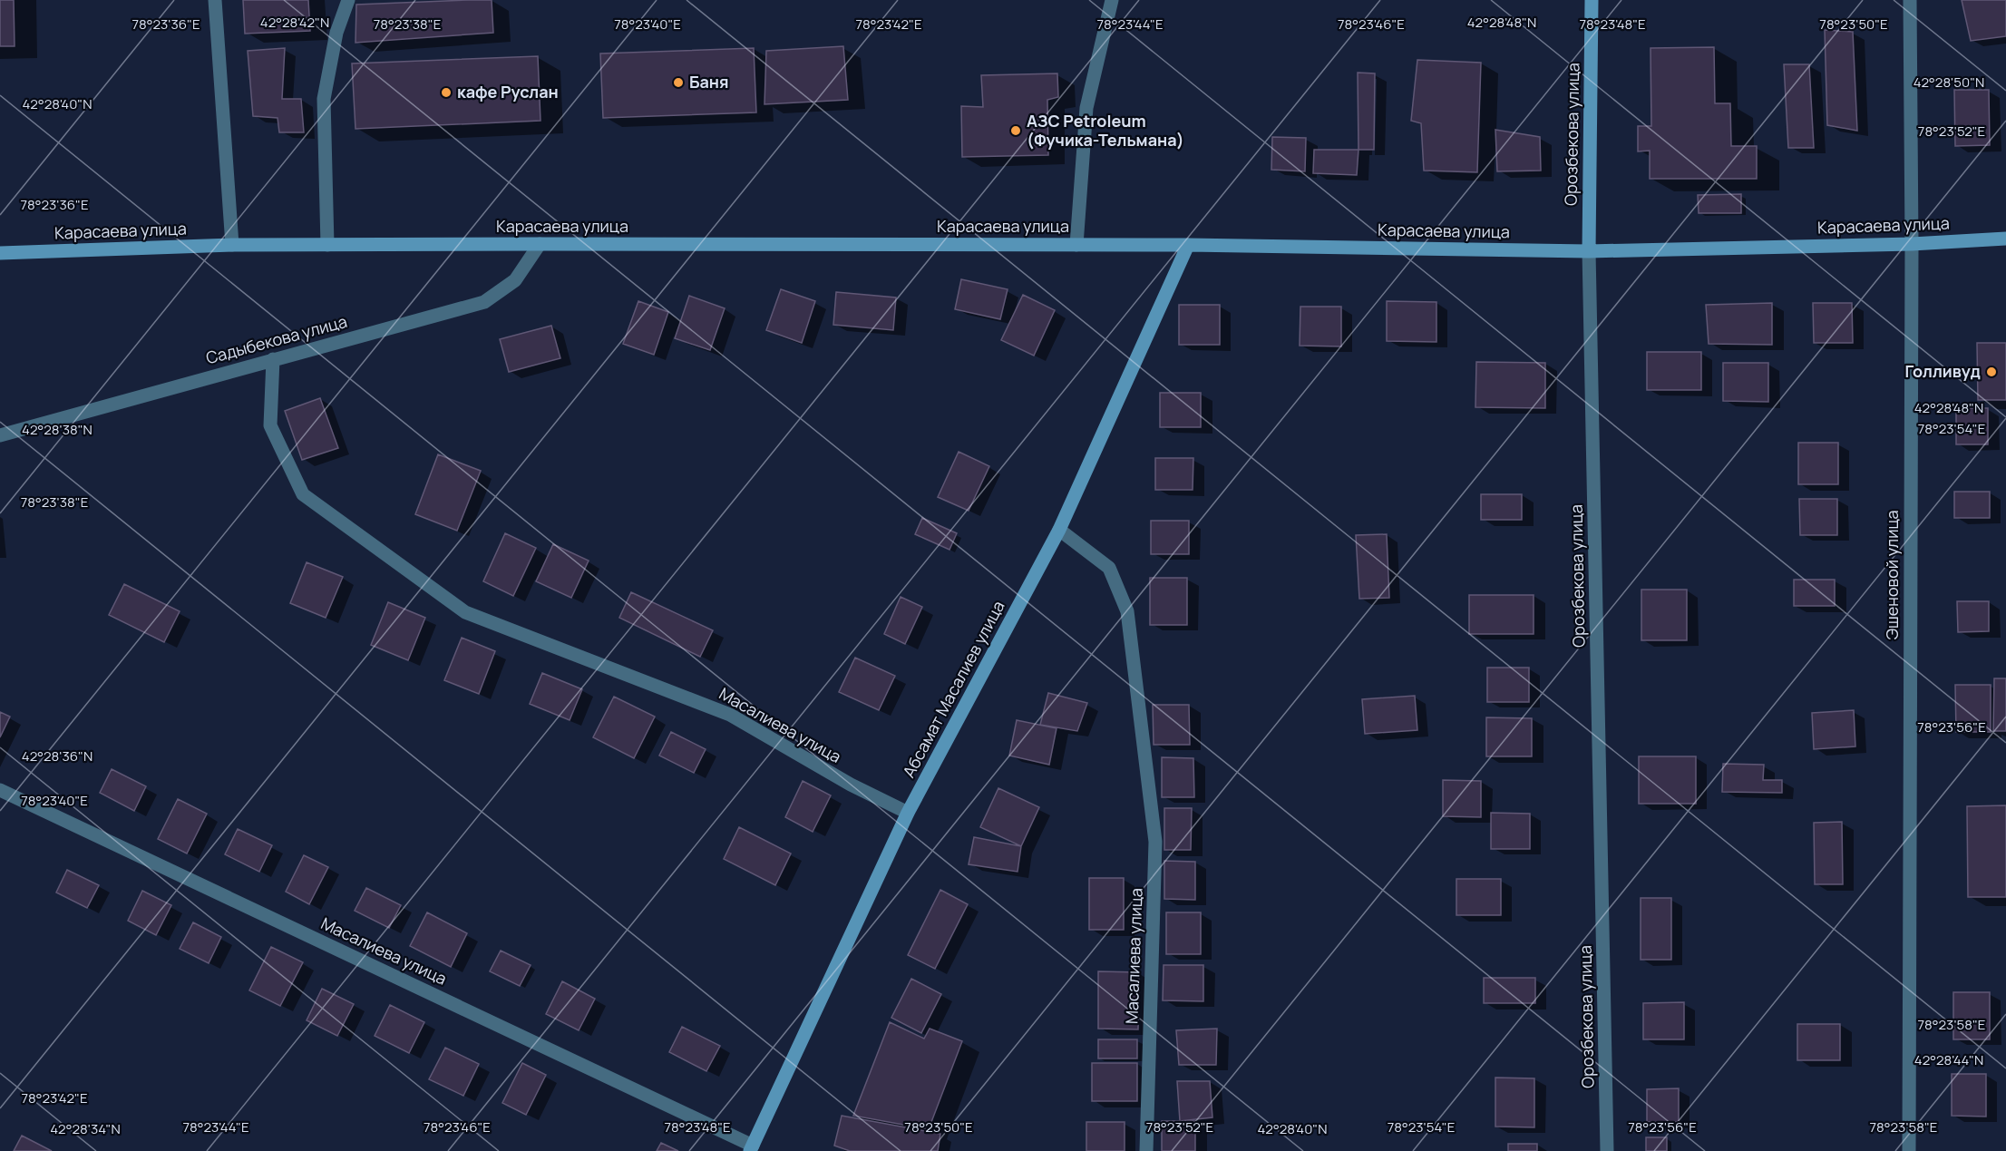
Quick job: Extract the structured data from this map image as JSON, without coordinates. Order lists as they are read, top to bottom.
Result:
{
  "streets": {
    "street": [
      "Орозбекова улица",
      "Карасаева улица",
      "Садыбекова улица",
      "Эшеновой улица",
      "Абсамат Масалиев улица",
      "Масалиева улица"
    ]
  },
  "crossings": [
    ["Орозбекова улица", "Карасаева улица"],
    ["Карасаева улица", "Садыбекова улица"],
    ["Карасаева улица", "Эшеновой улица"],
    ["Карасаева улица", "Абсамат Масалиев улица"],
    ["Садыбекова улица", "Масалиева улица"],
    ["Абсамат Масалиев улица", "Масалиева улица"]
  ],
  "places": [
    "Баня",
    "кафе Руслан",
    "АЗС Petroleum (Фучика-Тельмана)",
    "Голливуд"
  ],
  "coordinates": [
    "42°28'48\"N",
    "42°28'42\"N",
    "78°23'36\"E",
    "78°23'38\"E",
    "78°23'40\"E",
    "78°23'42\"E",
    "78°23'44\"E",
    "78°23'46\"E",
    "78°23'48\"E",
    "78°23'50\"E",
    "42°28'50\"N",
    "42°28'40\"N",
    "78°23'52\"E",
    "78°23'54\"E",
    "42°28'38\"N",
    "78°23'56\"E",
    "42°28'36\"N",
    "78°23'58\"E",
    "42°28'44\"N",
    "42°28'34\"N"
  ]
}
